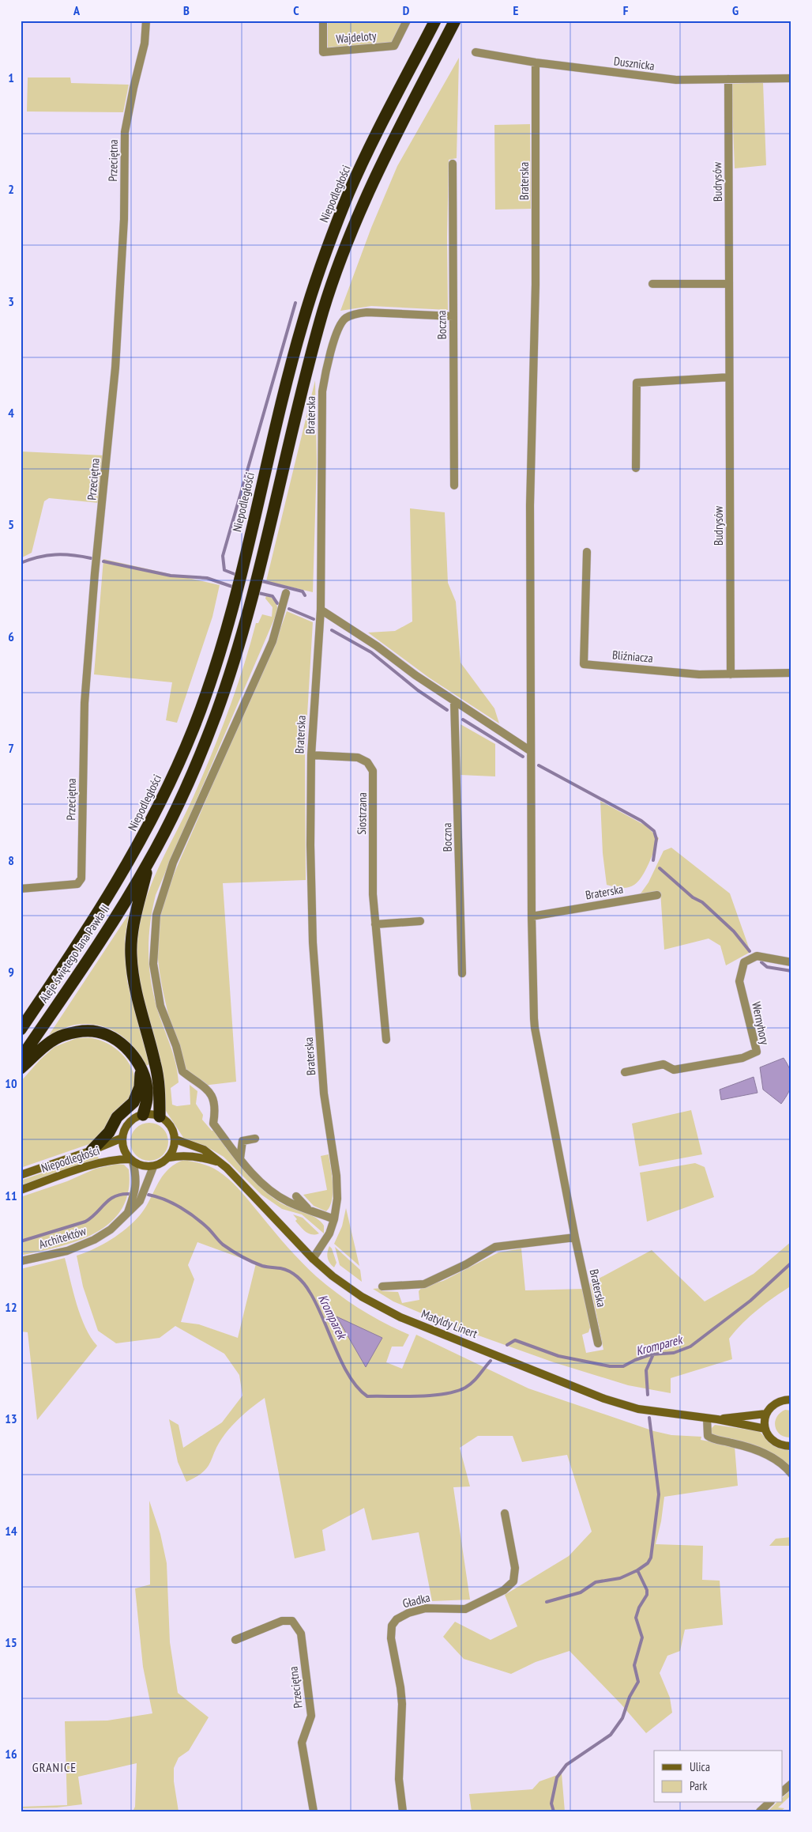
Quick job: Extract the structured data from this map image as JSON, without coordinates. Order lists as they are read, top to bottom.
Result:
{
  "streets": {
    "highway": ["Niepodległości", "Aleje świętego Jana Pawła II"],
    "street": [
      "Wajdeloty",
      "Dusznicka",
      "Przeciętna",
      "Braterska",
      "Budrysów",
      "Boczna",
      "Bliźniacza",
      "Siostrzana",
      "Wernyhory",
      "Architektów",
      "Matyldy Linert",
      "Gładka"
    ]
  },
  "crossings": [
    ["Dusznicka", "Braterska"],
    ["Dusznicka", "Budrysów"],
    ["Braterska", "Boczna"],
    ["Braterska", "Siostrzana"],
    ["Braterska", "Matyldy Linert"],
    ["Budrysów", "Bliźniacza"],
    ["Niepodległości", "Aleje świętego Jana Pawła II"],
    ["Niepodległości", "Architektów"],
    ["Niepodległości", "Matyldy Linert"],
    ["Architektów", "Matyldy Linert"]
  ],
  "districts": ["GRANICE"],
  "water": ["Kromparek"],
  "legend": ["Ulica", "Park"],
  "grid": {
    "columns": [
      "A",
      "B",
      "C",
      "D",
      "E",
      "F",
      "G"
    ],
    "rows": [
      "1",
      "2",
      "3",
      "4",
      "5",
      "6",
      "7",
      "8",
      "9",
      "10",
      "11",
      "12",
      "13",
      "14",
      "15",
      "16"
    ]
  }
}
